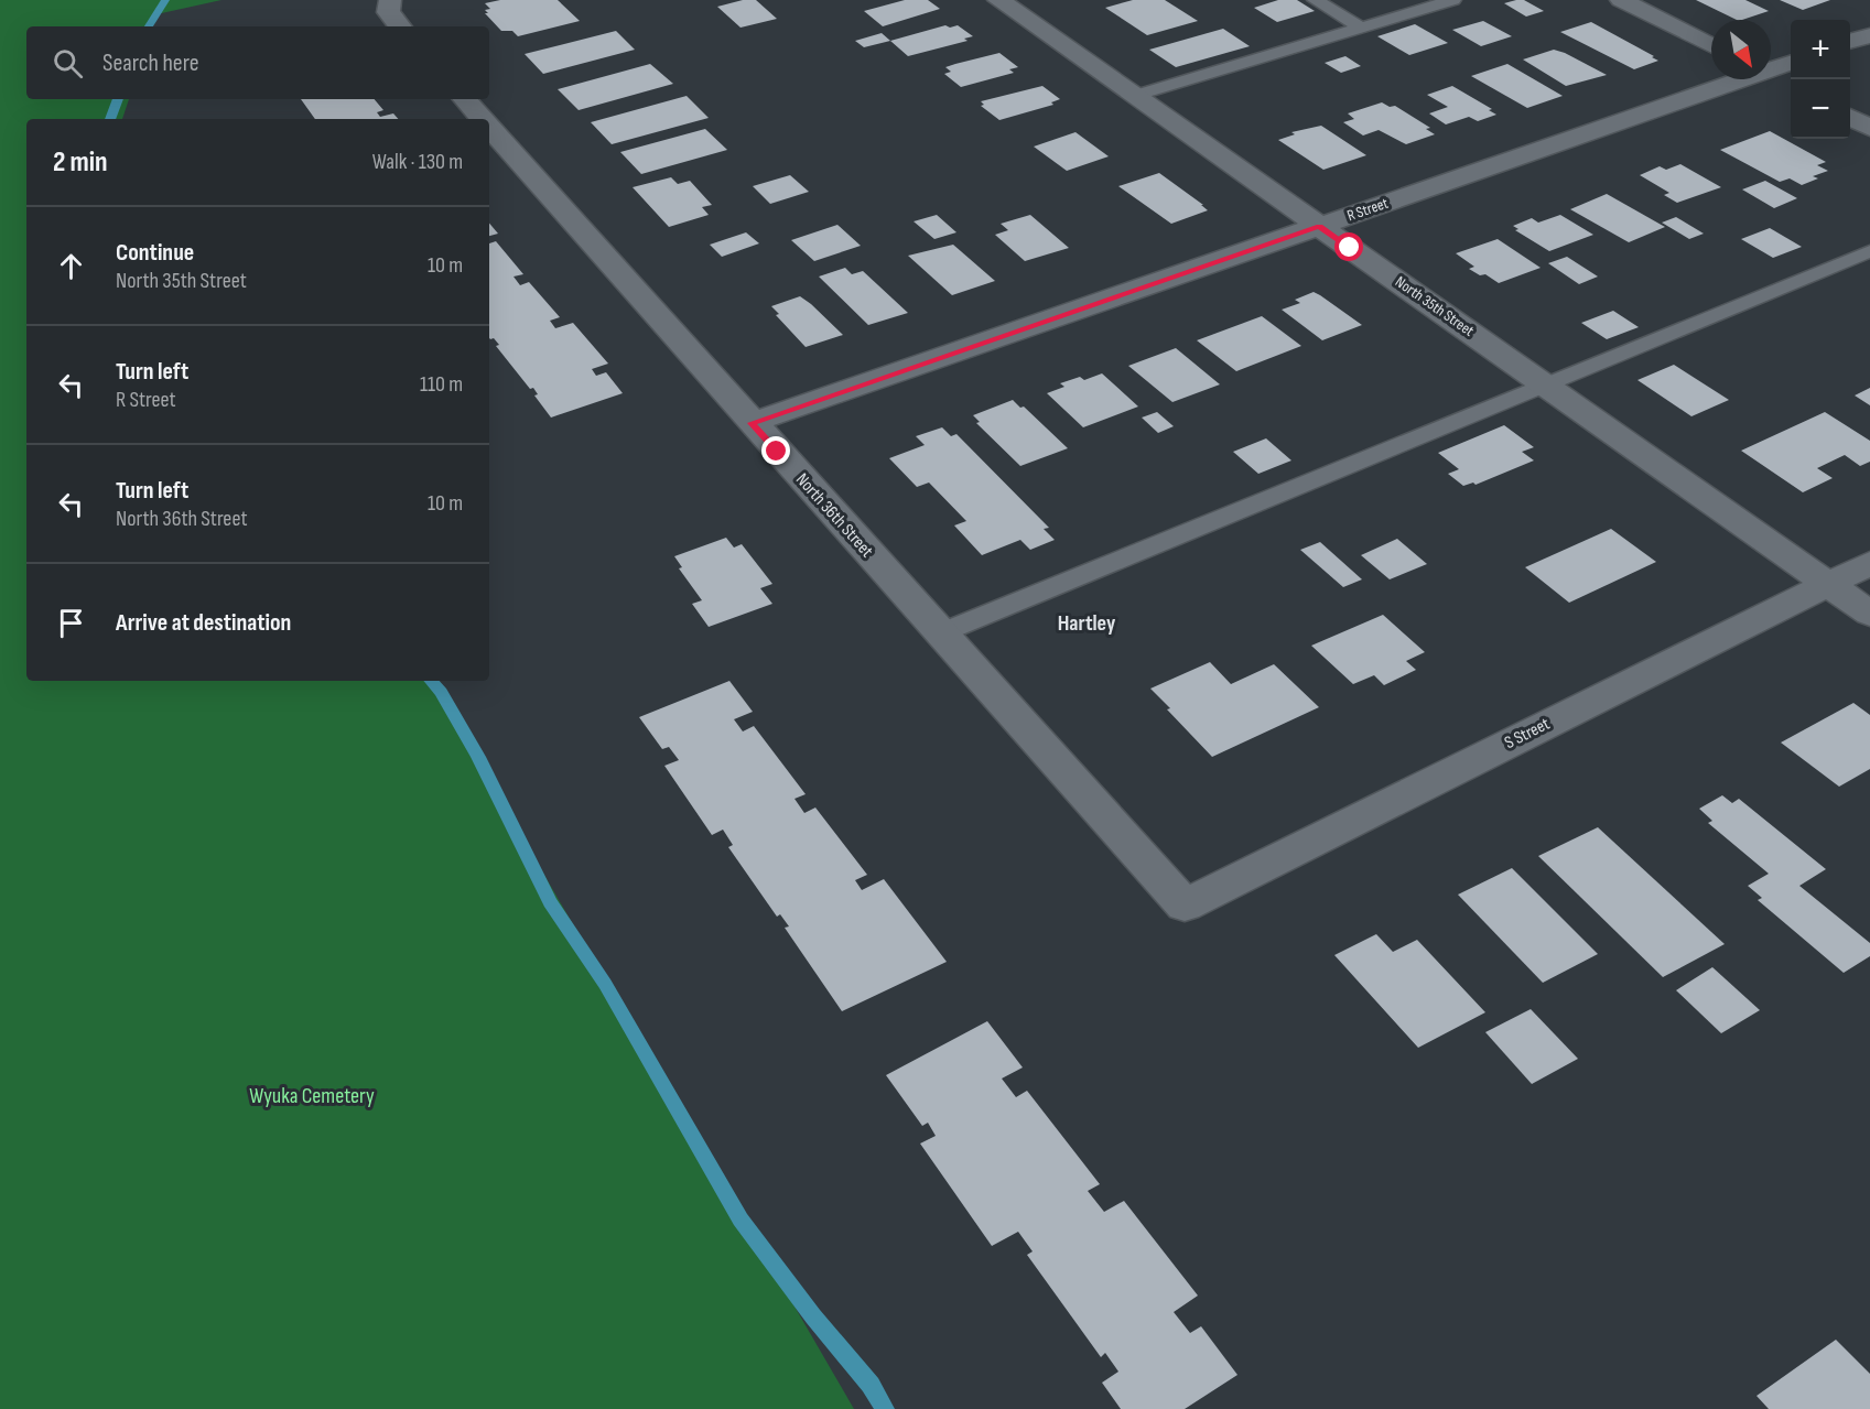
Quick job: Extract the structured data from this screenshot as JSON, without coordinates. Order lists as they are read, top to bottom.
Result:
{
  "streets": {
    "street": [
      "R Street",
      "North 35th Street",
      "North 36th Street",
      "S Street"
    ]
  },
  "crossings": [
    ["R Street", "North 35th Street"],
    ["R Street", "North 36th Street"],
    ["North 35th Street", "S Street"],
    ["North 36th Street", "S Street"]
  ],
  "districts": ["Hartley"],
  "parks": ["Wyuka Cemetery"],
  "north": "bottom right",
  "page": {
    "map_buttons": ["+", "−"],
    "search": "Search here",
    "heading": ["2 min", "Walk · 130 m"],
    "list": [
      ["Continue", "North 35th Street", "10 m"],
      ["Turn left", "R Street", "110 m"],
      ["Turn left", "North 36th Street", "10 m"],
      "Arrive at destination"
    ]
  }
}
